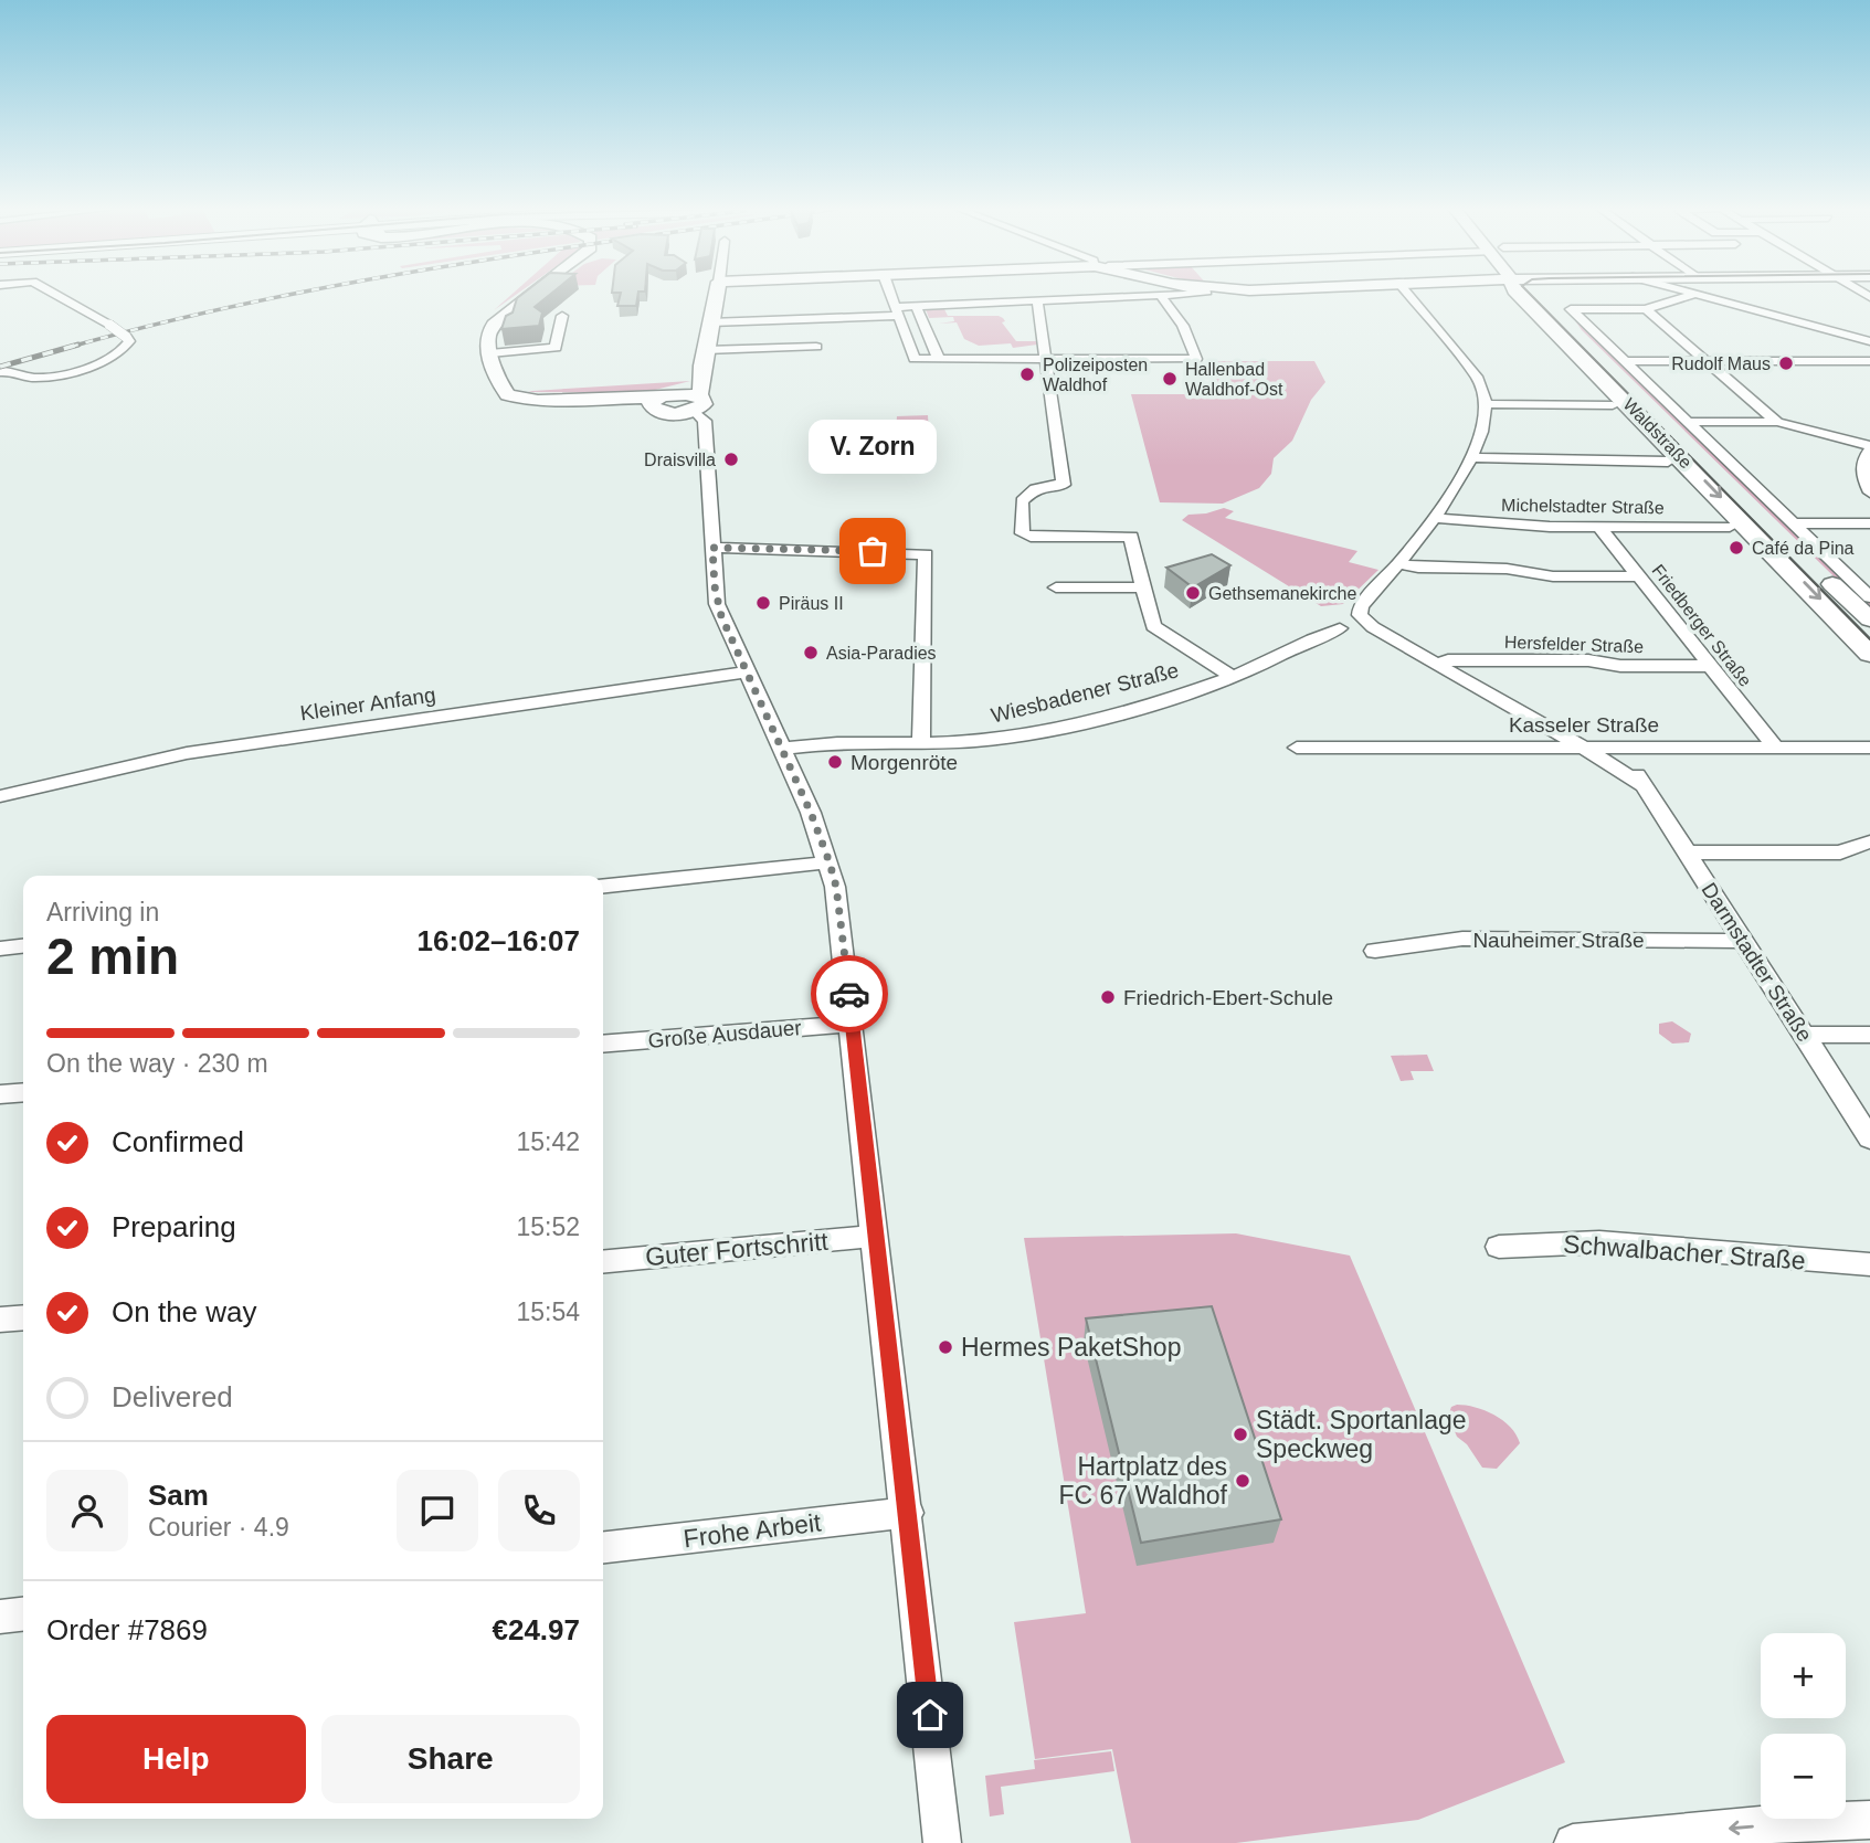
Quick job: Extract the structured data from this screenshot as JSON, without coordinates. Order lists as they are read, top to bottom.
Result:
{
  "streets": {
    "street": [
      "Waldstraße",
      "Michelstadter Straße",
      "Friedberger Straße",
      "Hersfelder Straße",
      "Wiesbadener Straße",
      "Kleiner Anfang",
      "Kasseler Straße",
      "Nauheimer Straße",
      "Darmstadter Straße",
      "Große Ausdauer",
      "Guter Fortschritt",
      "Schwalbacher Straße",
      "Frohe Arbeit"
    ]
  },
  "crossings": [
    ["Michelstadter Straße", "Friedberger Straße"],
    ["Friedberger Straße", "Hersfelder Straße"],
    ["Friedberger Straße", "Kasseler Straße"],
    ["Hersfelder Straße", "Darmstadter Straße"],
    ["Kasseler Straße", "Darmstadter Straße"],
    ["Nauheimer Straße", "Darmstadter Straße"]
  ],
  "places": [
    "Rudolf Maus",
    "Polizeiposten Waldhof",
    "Hallenbad Waldhof-Ost",
    "Draisvilla",
    "Café da Pina",
    "V. Zorn",
    "Gethsemanekirche",
    "Piräus II",
    "Asia-Paradies",
    "Morgenröte",
    "Friedrich-Ebert-Schule",
    "Hermes PaketShop",
    "Städt. Sportanlage Speckweg",
    "Hartplatz des FC 67 Waldhof"
  ],
  "page": {
    "bubble": "V. Zorn",
    "heading": ["2 min", "Arriving in", "16:02–16:07"],
    "panel": [
      "Sam",
      "Courier · 4.9",
      "Order #7869",
      "€24.97"
    ],
    "bar": "On the way · 230 m",
    "list": [
      ["Confirmed", "15:42"],
      ["Preparing", "15:52"],
      ["On the way", "15:54"],
      "Delivered"
    ],
    "map_buttons": ["+", "−"],
    "buttons": ["Help", "Share"]
  }
}
